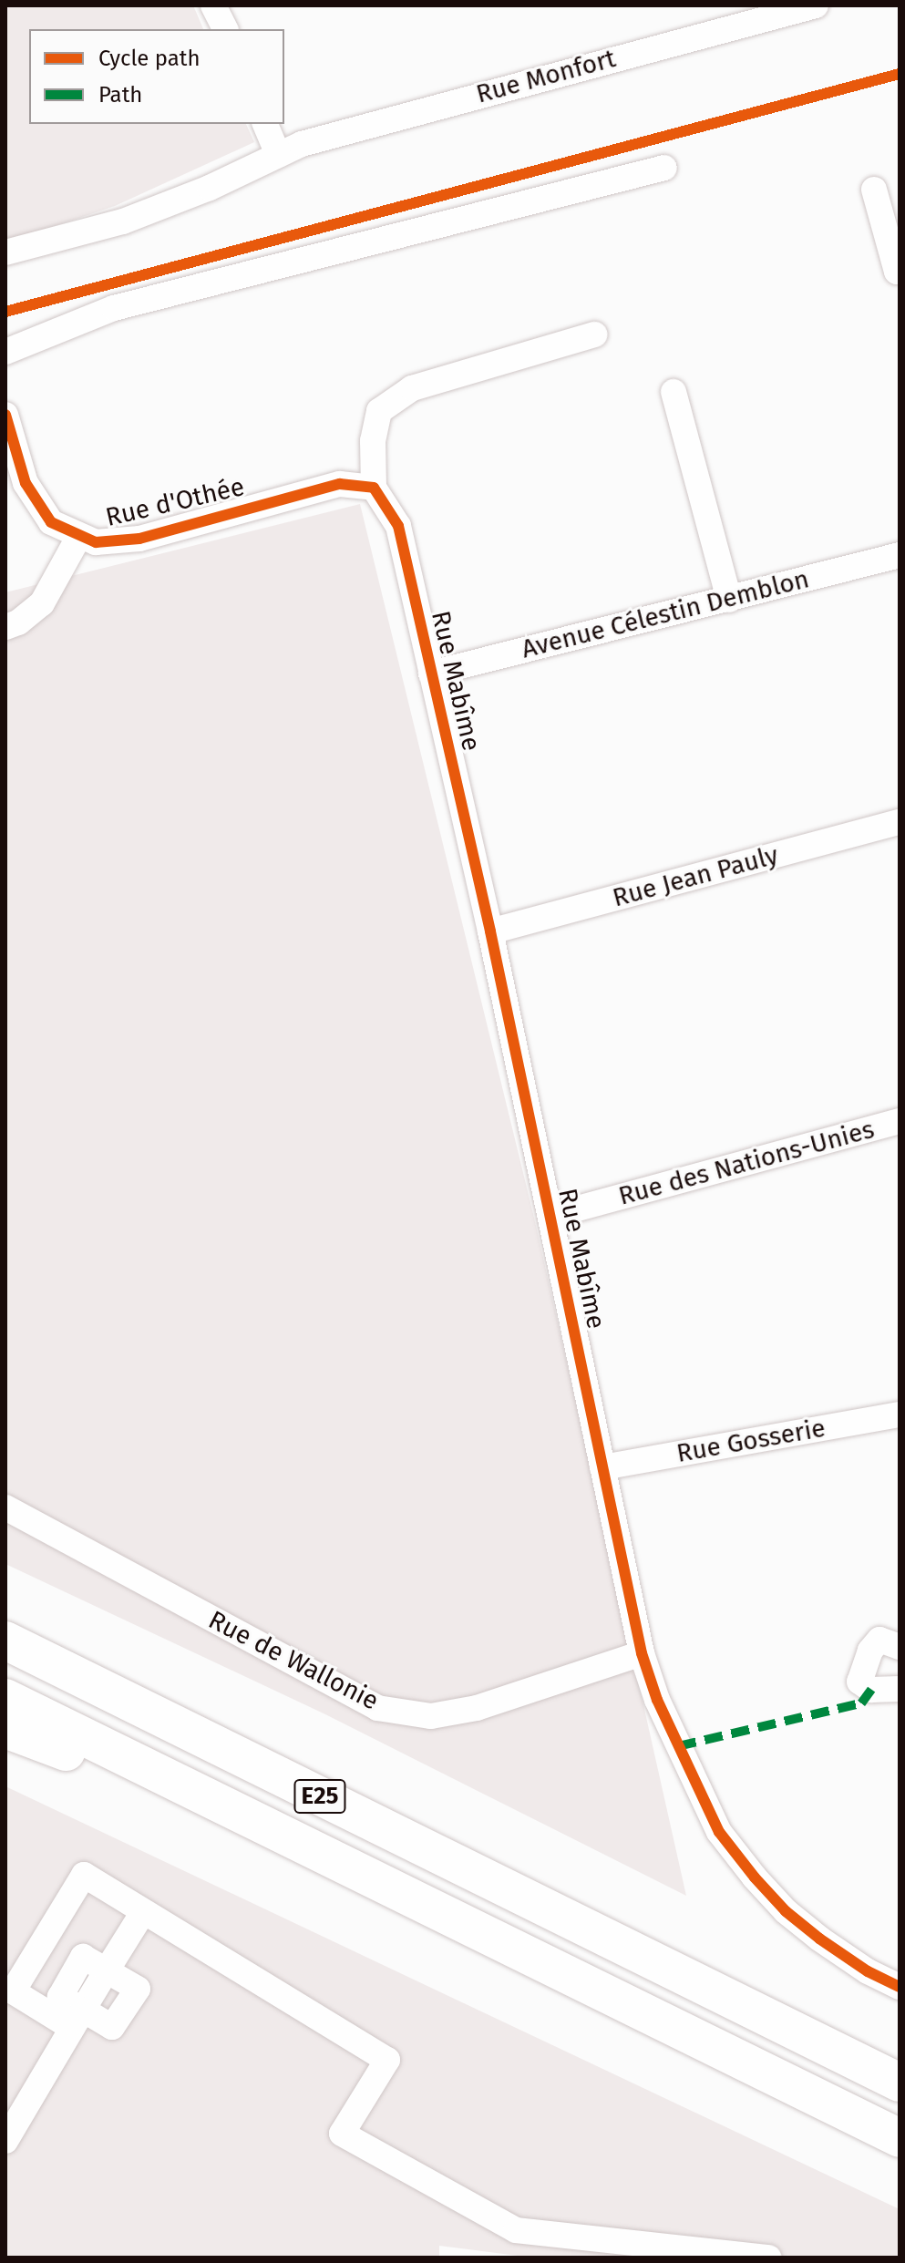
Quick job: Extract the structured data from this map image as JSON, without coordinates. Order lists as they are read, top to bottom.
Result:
{
  "streets": {
    "highway": ["E25"],
    "street": [
      "Rue Monfort",
      "Rue d'Othée",
      "Avenue Célestin Demblon",
      "Rue Mabîme",
      "Rue Jean Pauly",
      "Rue des Nations-Unies",
      "Rue Gosserie",
      "Rue de Wallonie"
    ]
  },
  "crossings": [
    ["Rue d'Othée", "Rue Mabîme"],
    ["Avenue Célestin Demblon", "Rue Mabîme"],
    ["Rue Mabîme", "Rue Jean Pauly"],
    ["Rue Mabîme", "Rue des Nations-Unies"],
    ["Rue Mabîme", "Rue Gosserie"],
    ["Rue Mabîme", "Rue de Wallonie"]
  ],
  "legend": ["Cycle path", "Path"]
}
